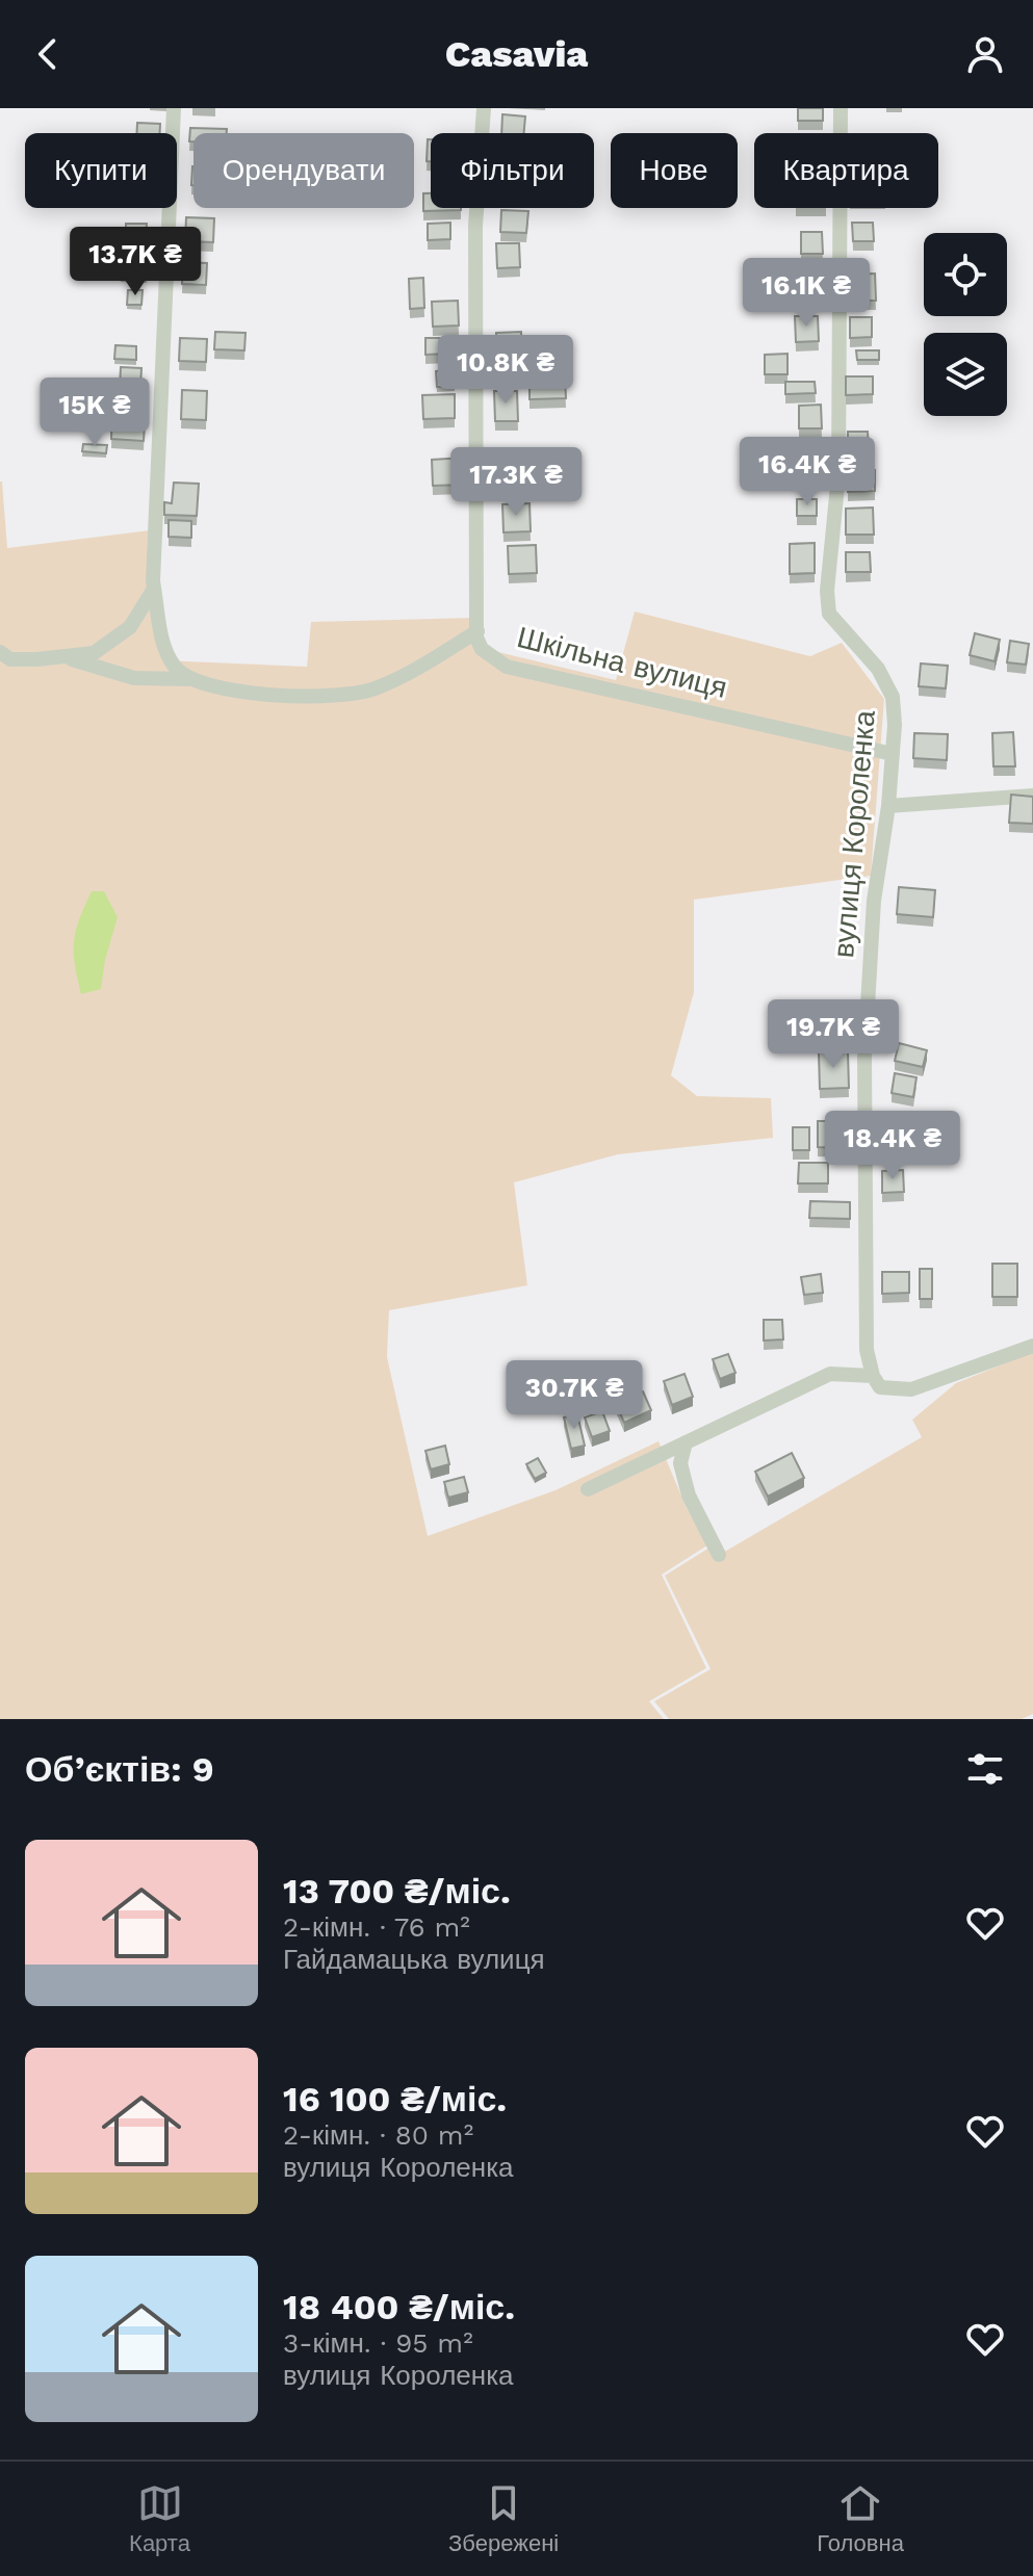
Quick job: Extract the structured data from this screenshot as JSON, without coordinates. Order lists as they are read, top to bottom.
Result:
{
  "streets": {
    "street": ["Шкільна вулиця", "вулиця Короленка"]
  },
  "crossings": [
    ["Шкільна вулиця", "вулиця Короленка"]
  ],
  "page": {
    "header": "Casavia",
    "chip": [
      "Купити",
      "Орендувати",
      "Фільтри",
      "Нове",
      "Квартира"
    ],
    "price": [
      "13.7K ₴",
      "16.1K ₴",
      "10.8K ₴",
      "15K ₴",
      "16.4K ₴",
      "17.3K ₴",
      "19.7K ₴",
      "18.4K ₴",
      "30.7K ₴"
    ],
    "heading": "Об’єктів: 9",
    "list": [
      {
        "name": "13 700 ₴/міс.",
        "note": "2-кімн. · 76 m² · Гайдамацька вулиця"
      },
      {
        "name": "16 100 ₴/міс.",
        "note": "2-кімн. · 80 m² · вулиця Короленка"
      },
      {
        "name": "18 400 ₴/міс.",
        "note": "3-кімн. · 95 m² · вулиця Короленка"
      }
    ],
    "tabs": ["Карта", "Збережені", "Головна"]
  }
}
